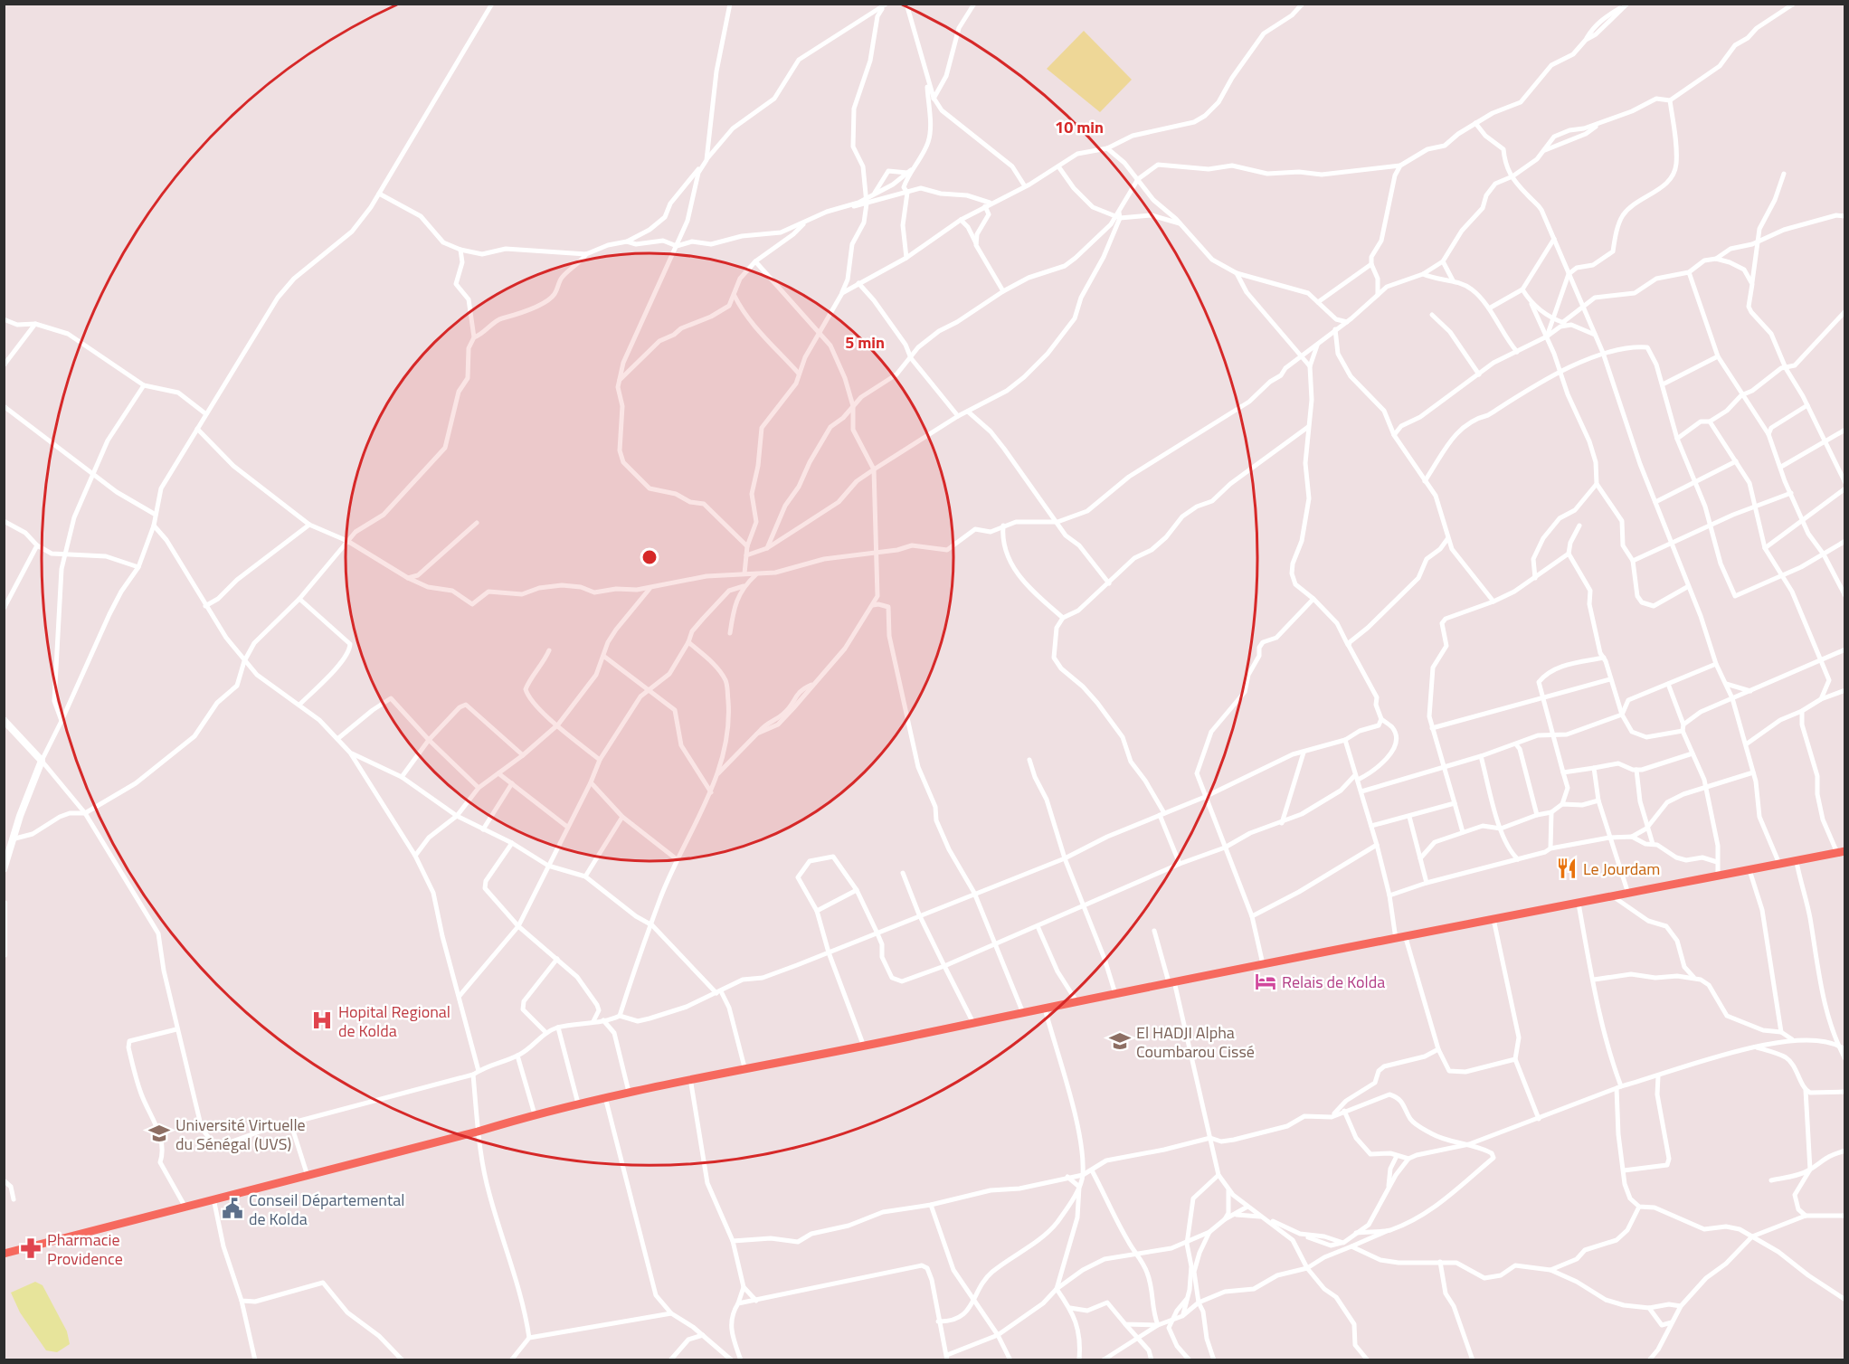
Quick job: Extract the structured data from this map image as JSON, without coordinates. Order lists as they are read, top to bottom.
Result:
{
  "places": {
    "restaurant": ["Le Jourdam"],
    "hotel": ["Relais de Kolda"],
    "hospital": ["Hopital Regional de Kolda"],
    "school or university": ["El HADJI Alpha Coumbarou Cissé", "Université Virtuelle du Sénégal (UVS)"],
    "public building": ["Conseil Départemental de Kolda"],
    "pharmacy": ["Pharmacie Providence"]
  },
  "rings": ["10 min", "5 min"]
}
